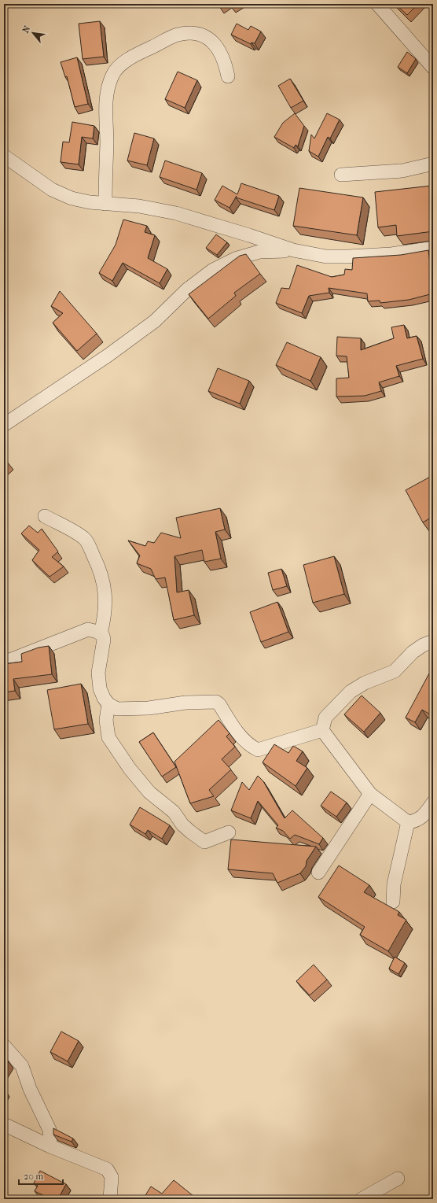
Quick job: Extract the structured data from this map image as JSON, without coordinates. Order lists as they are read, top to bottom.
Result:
{
  "scale_bar": "20 m",
  "north": "top left"
}
